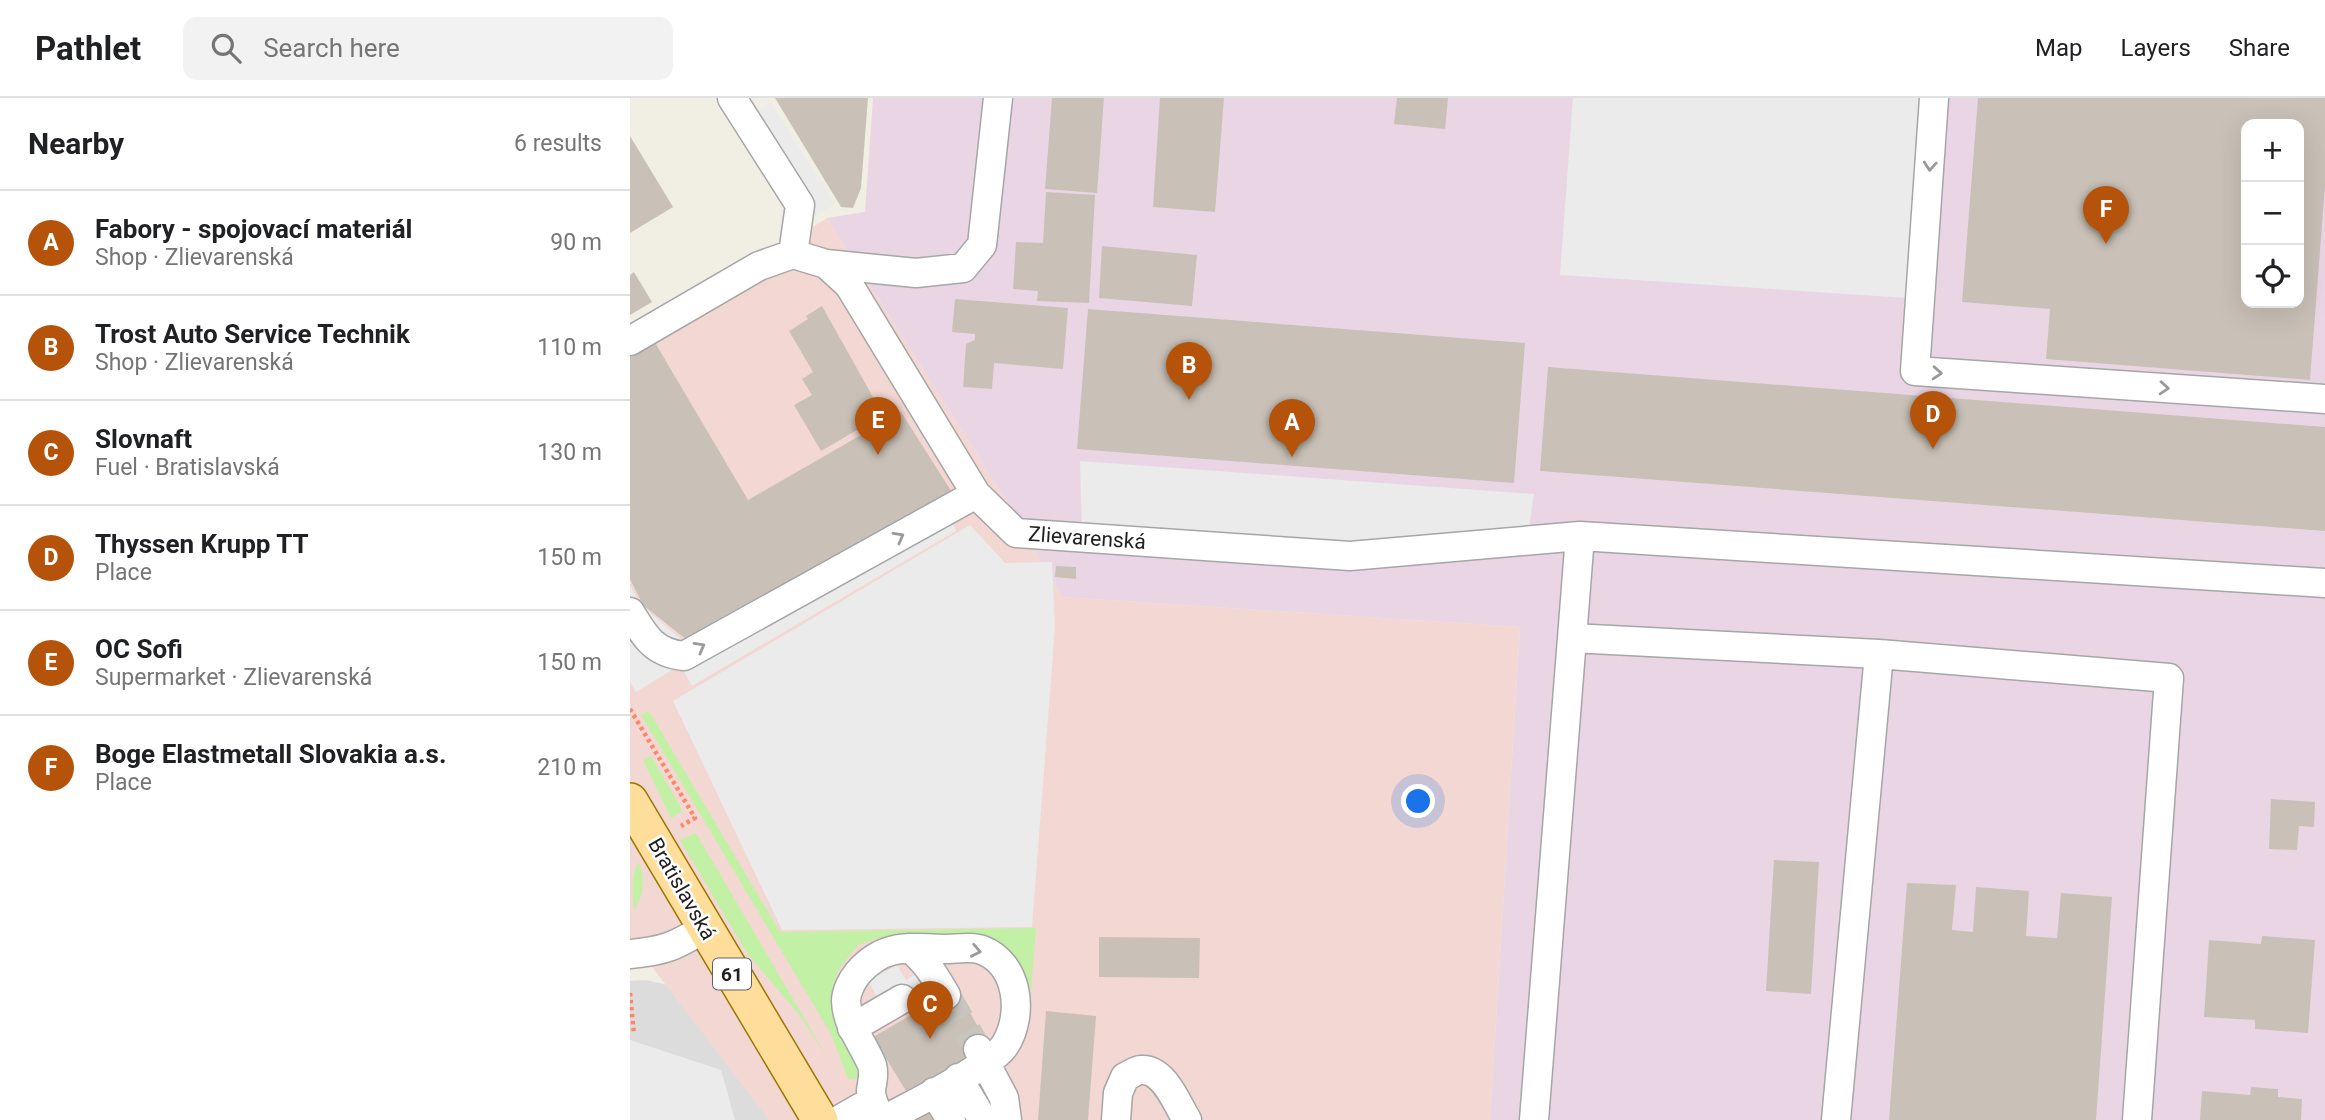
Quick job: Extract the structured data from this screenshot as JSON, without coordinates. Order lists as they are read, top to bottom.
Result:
{
  "streets": {
    "main road": ["Bratislavská", "61"],
    "street": ["Zlievarenská"]
  },
  "page": {
    "header": "Pathlet",
    "search": "Search here",
    "nav": ["Map", "Layers", "Share"],
    "heading": ["Nearby", "6 results"],
    "map_buttons": ["+", "−"],
    "pins": [
      "F",
      "B",
      "D",
      "E",
      "A",
      "C"
    ],
    "list": [
      {
        "mark": "A",
        "name": "Fabory - spojovací materiál",
        "note": "Shop · Zlievarenská",
        "value": "90 m"
      },
      {
        "mark": "B",
        "name": "Trost Auto Service Technik",
        "note": "Shop · Zlievarenská",
        "value": "110 m"
      },
      {
        "mark": "C",
        "name": "Slovnaft",
        "note": "Fuel · Bratislavská",
        "value": "130 m"
      },
      {
        "mark": "D",
        "name": "Thyssen Krupp TT",
        "note": "Place",
        "value": "150 m"
      },
      {
        "mark": "E",
        "name": "OC Sofi",
        "note": "Supermarket · Zlievarenská",
        "value": "150 m"
      },
      {
        "mark": "F",
        "name": "Boge Elastmetall Slovakia a.s.",
        "note": "Place",
        "value": "210 m"
      }
    ]
  }
}
